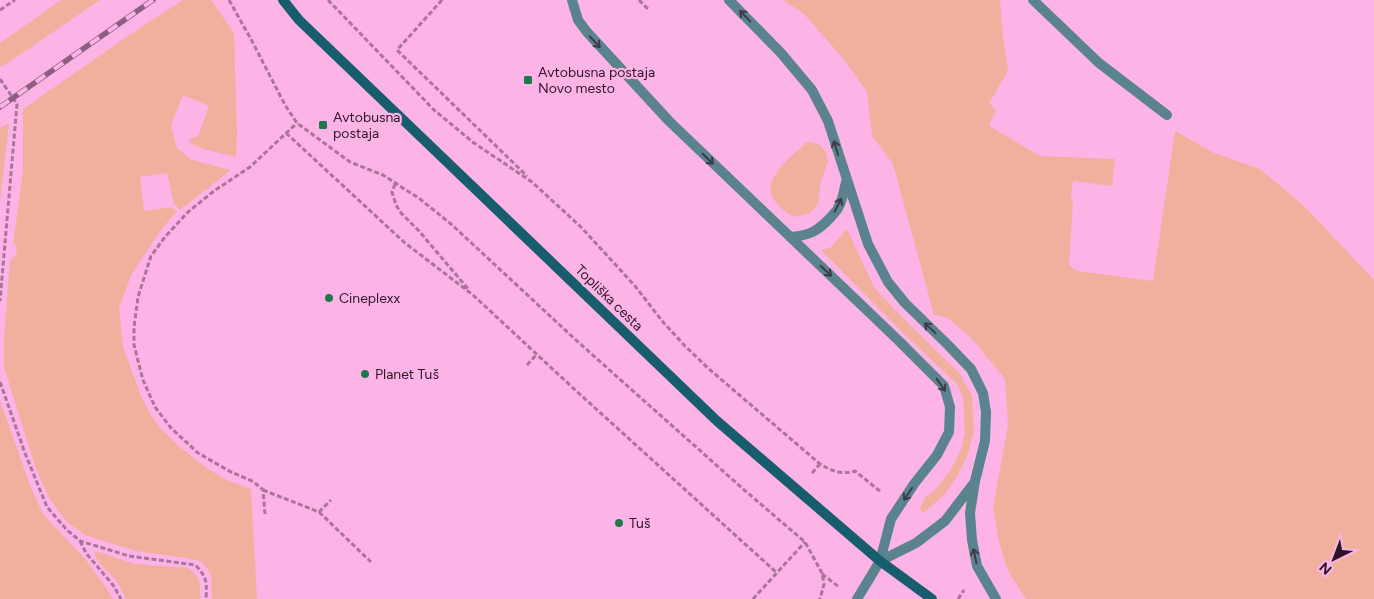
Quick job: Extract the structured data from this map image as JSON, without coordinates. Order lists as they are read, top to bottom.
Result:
{
  "streets": {
    "main road": ["Topliška cesta"]
  },
  "places": {
    "transit": ["Avtobusna postaja Novo mesto", "Avtobusna postaja"],
    "other": ["Cineplexx", "Planet Tuš", "Tuš"]
  },
  "north": "bottom left"
}
